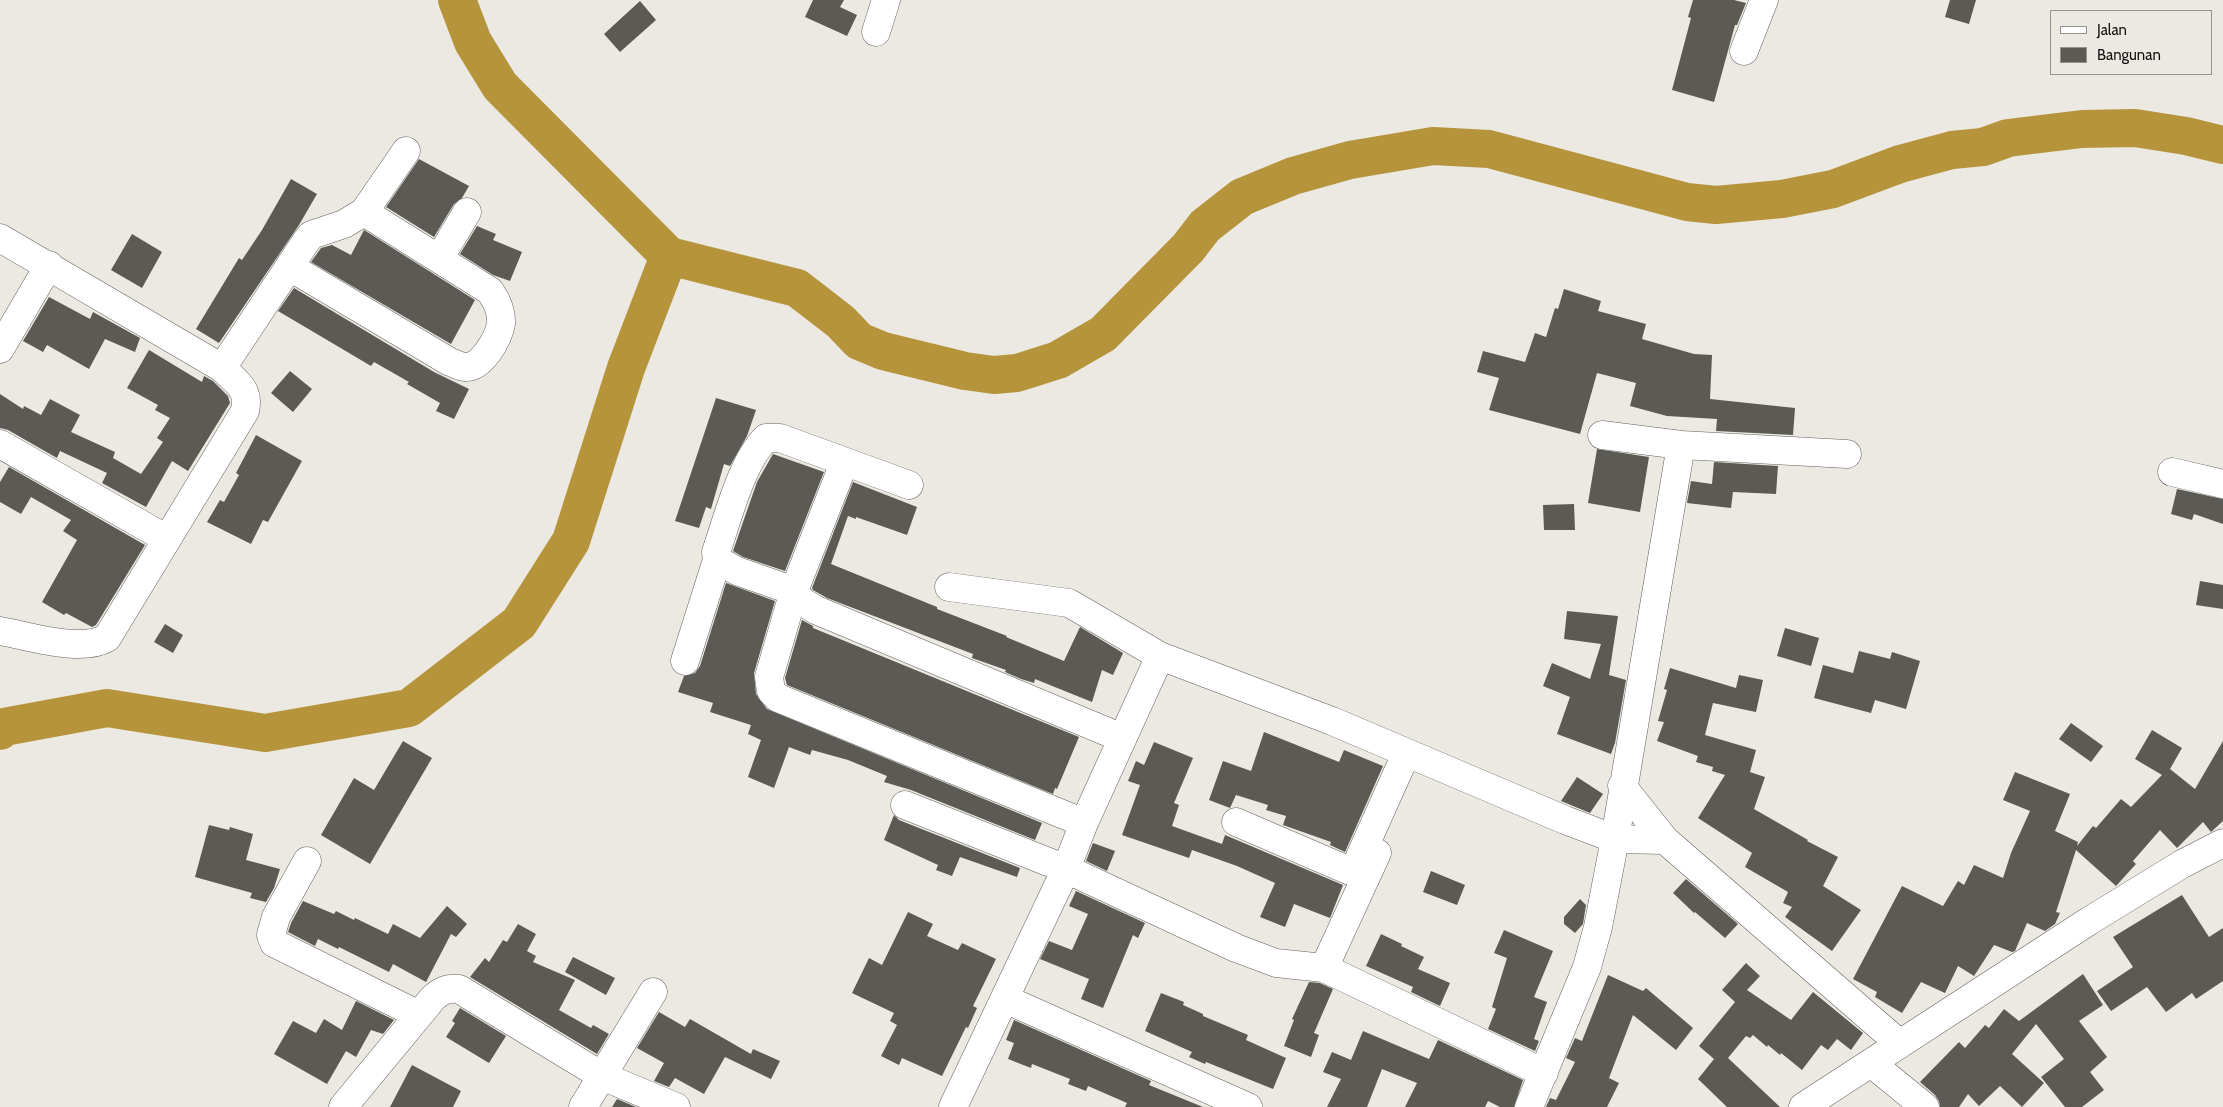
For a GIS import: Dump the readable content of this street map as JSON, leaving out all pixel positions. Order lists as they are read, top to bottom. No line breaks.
{"legend":["Jalan","Bangunan"]}
